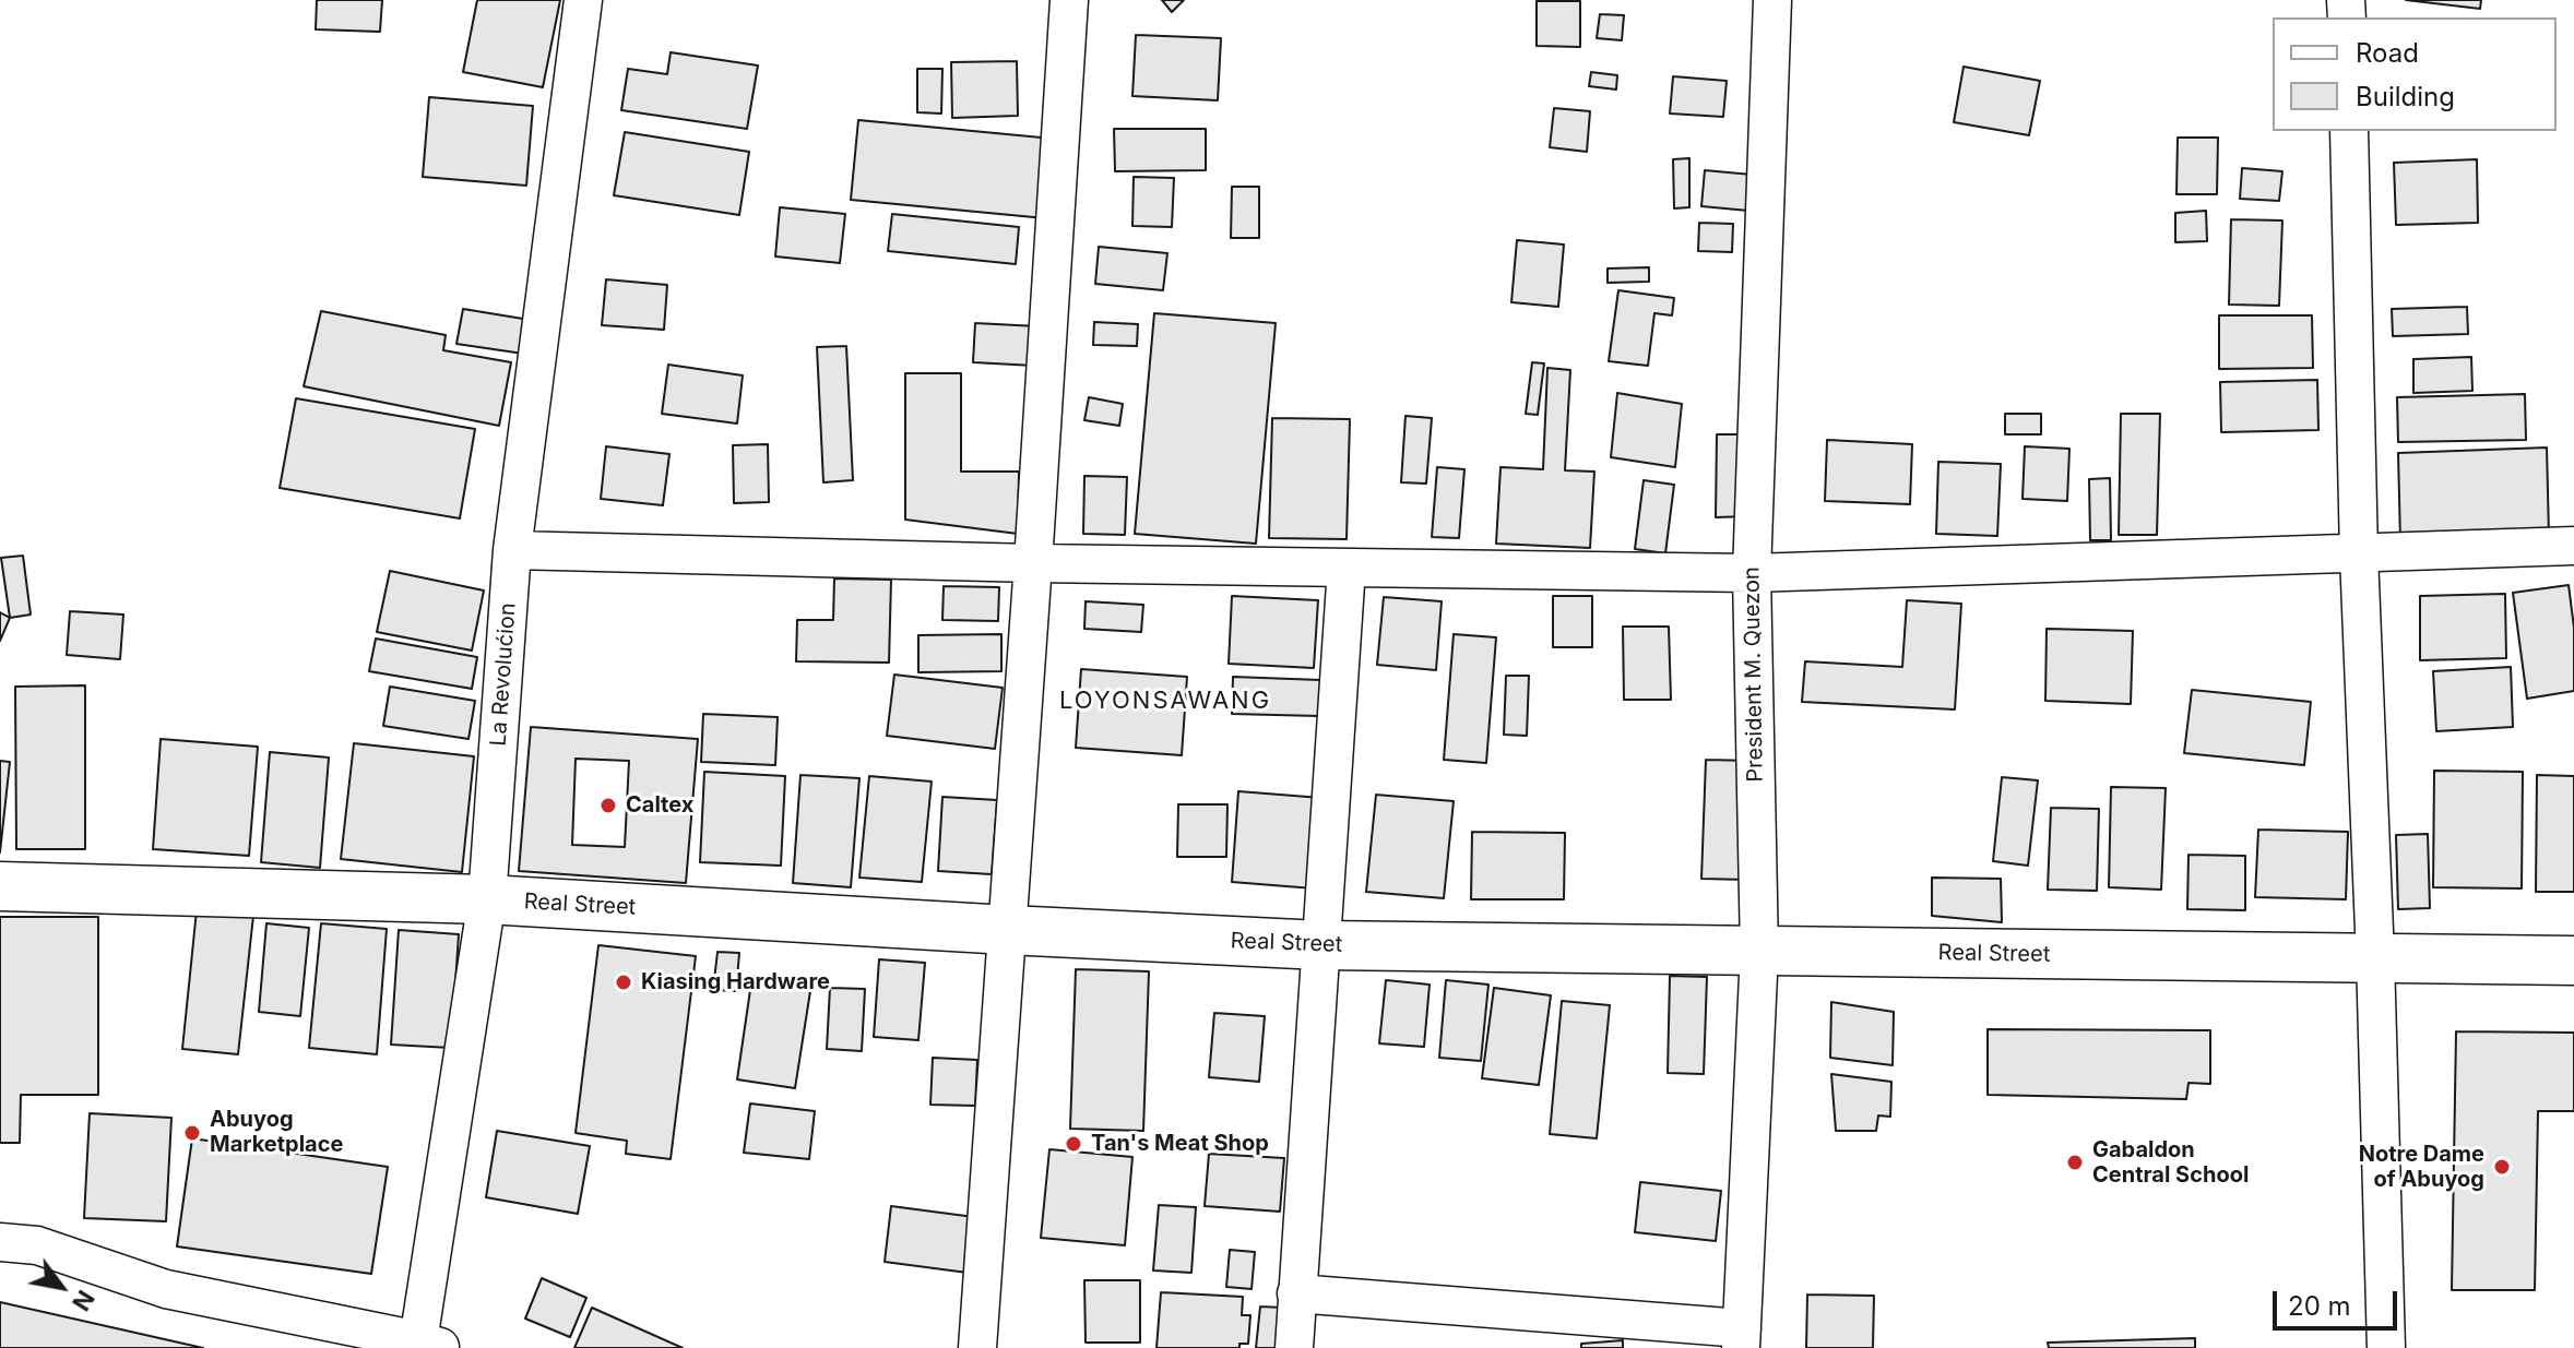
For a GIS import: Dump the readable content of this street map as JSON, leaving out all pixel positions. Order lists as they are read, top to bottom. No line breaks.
{"streets":{"street":["La Revolućion","President M. Quezon","Real Street"]},"crossings":[["La Revolućion","Real Street"],["President M. Quezon","Real Street"]],"districts":["LOYONSAWANG"],"places":["Caltex","Kiasing Hardware","Abuyog Marketplace","Tan's Meat Shop","Gabaldon Central School","Notre Dame of Abuyog"],"legend":["Road","Building"],"scale_bar":"20 m","north":"bottom right"}
